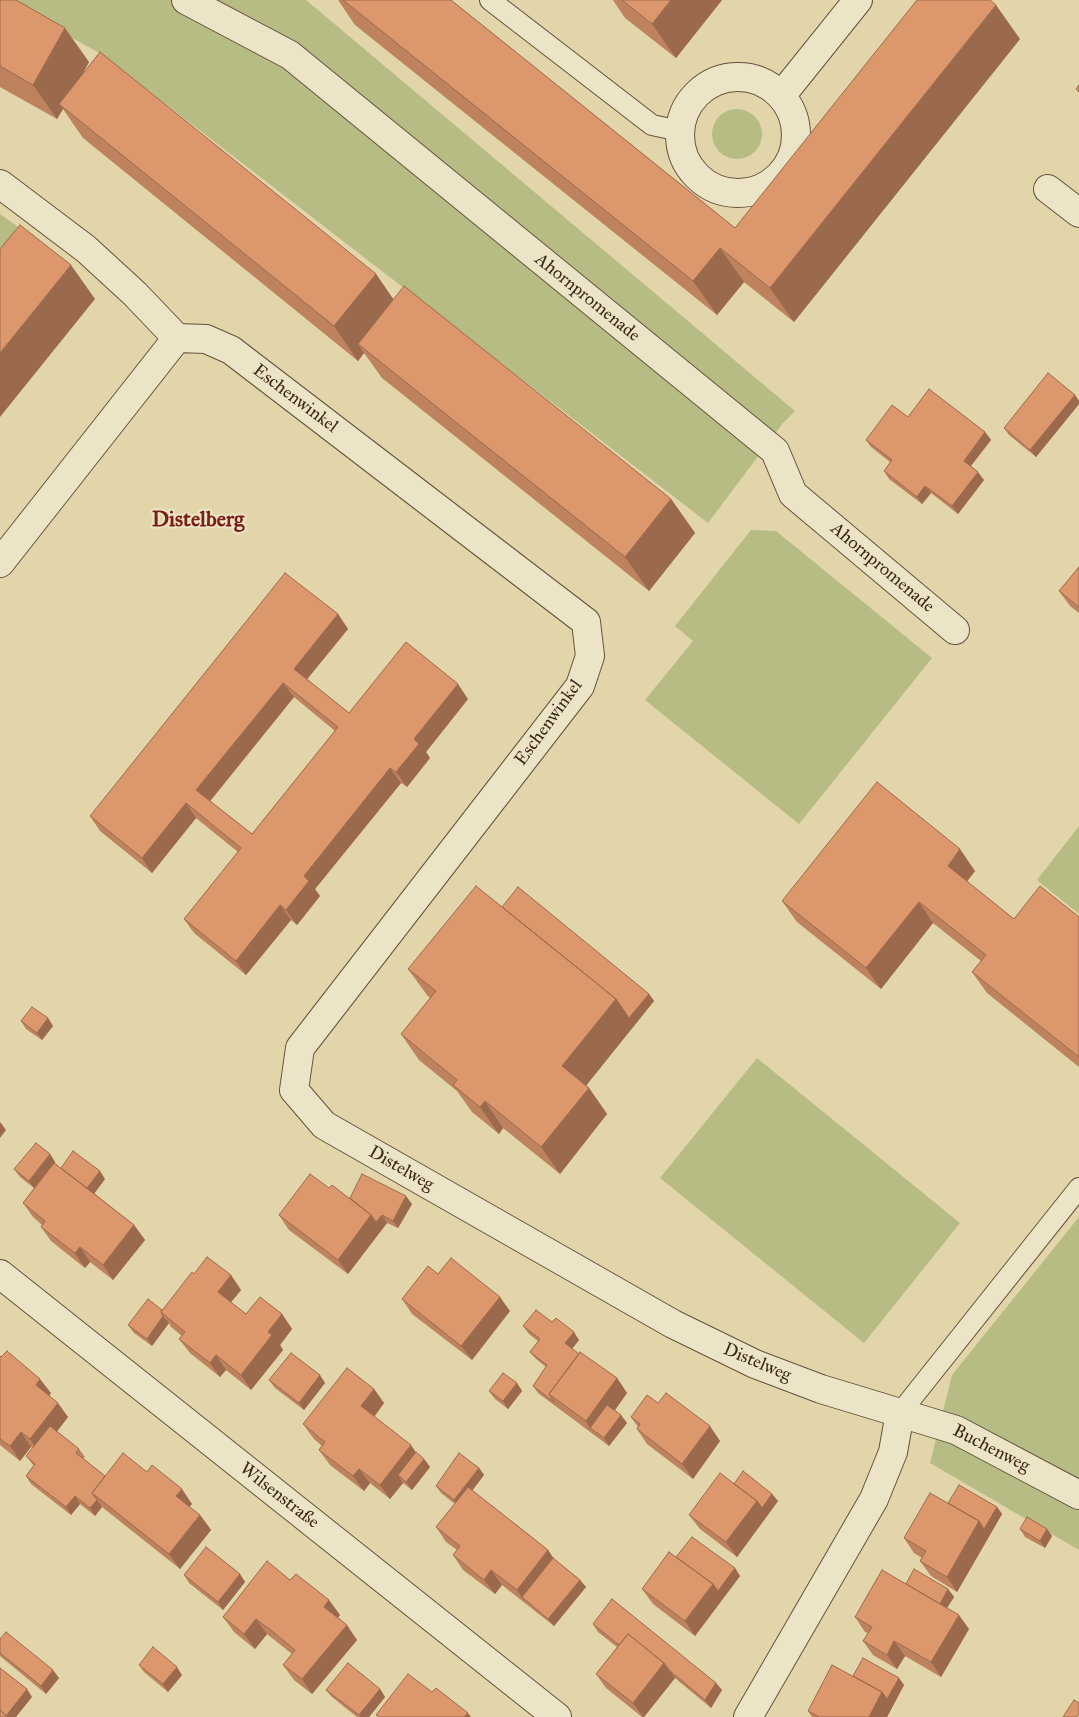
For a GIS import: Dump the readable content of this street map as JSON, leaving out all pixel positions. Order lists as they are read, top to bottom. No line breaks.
{"streets":{"street":["Ahornpromenade","Eschenwinkel","Distelweg","Buchenweg","Wilsenstraße"]},"crossings":[["Eschenwinkel","Distelweg"],["Distelweg","Buchenweg"]],"districts":["Distelberg"]}
